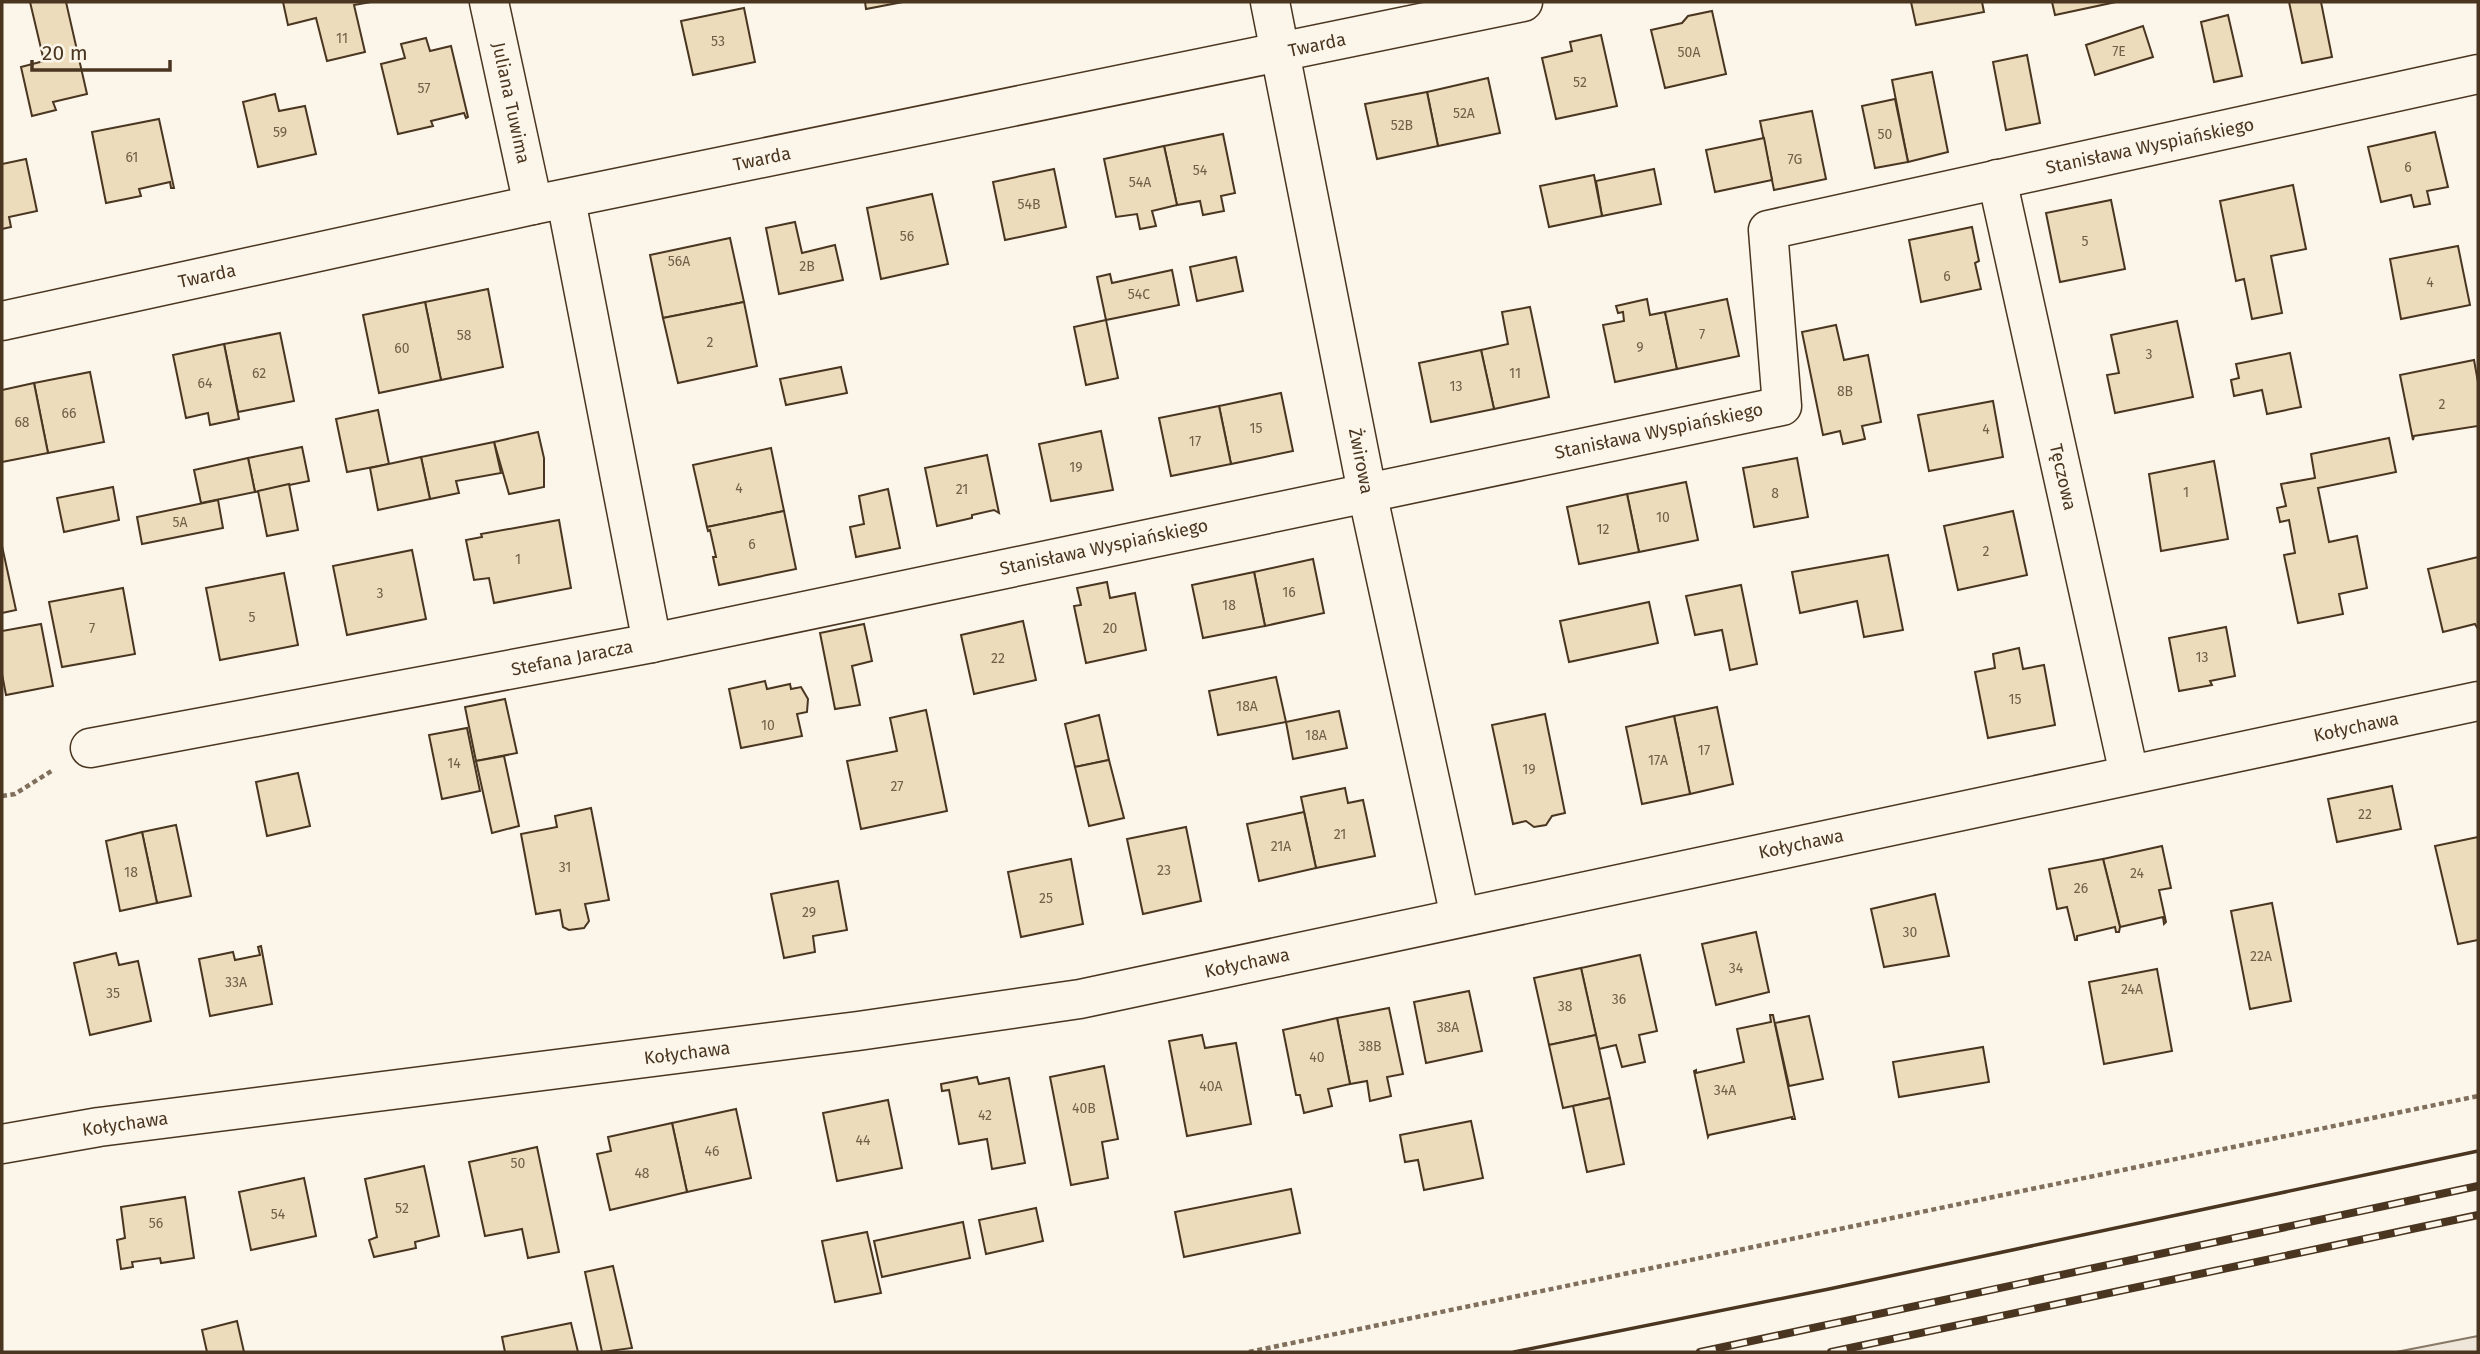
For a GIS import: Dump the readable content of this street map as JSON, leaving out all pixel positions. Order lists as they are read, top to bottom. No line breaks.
{"streets":{"street":["Twarda","Juliana Tuwima","Stanisława Wyspiańskiego","Żwirowa","Tęczowa","Stefana Jaracza","Kołychawa"]},"crossings":[["Twarda","Juliana Tuwima"],["Twarda","Żwirowa"],["Twarda","Stefana Jaracza"],["Juliana Tuwima","Stefana Jaracza"],["Stanisława Wyspiańskiego","Żwirowa"],["Stanisława Wyspiańskiego","Tęczowa"],["Stanisława Wyspiańskiego","Stefana Jaracza"],["Żwirowa","Kołychawa"],["Tęczowa","Kołychawa"]],"house_numbers":["11","53","7E","50A","52","57","52A","52B","59","50","61","7G","6","54","54A","54B","56","5","56A","2B","6","4","54C","7","58","2","9","60","3","62","11","64","13","8B","2","66","68","15","4","17","19","4","21","1","8","10","5A","12","6","2","1","16","3","18","5","7","20","13","22","15","18A","10","18A","17","17A","14","19","27","22","21","21A","31","23","18","24","26","25","29","30","22A","34","33A","24A","35","36","38","38A","38B","40","40A","34A","40B","42","44","46","50","48","52","54","56"],"scale_bar":"20 m"}
